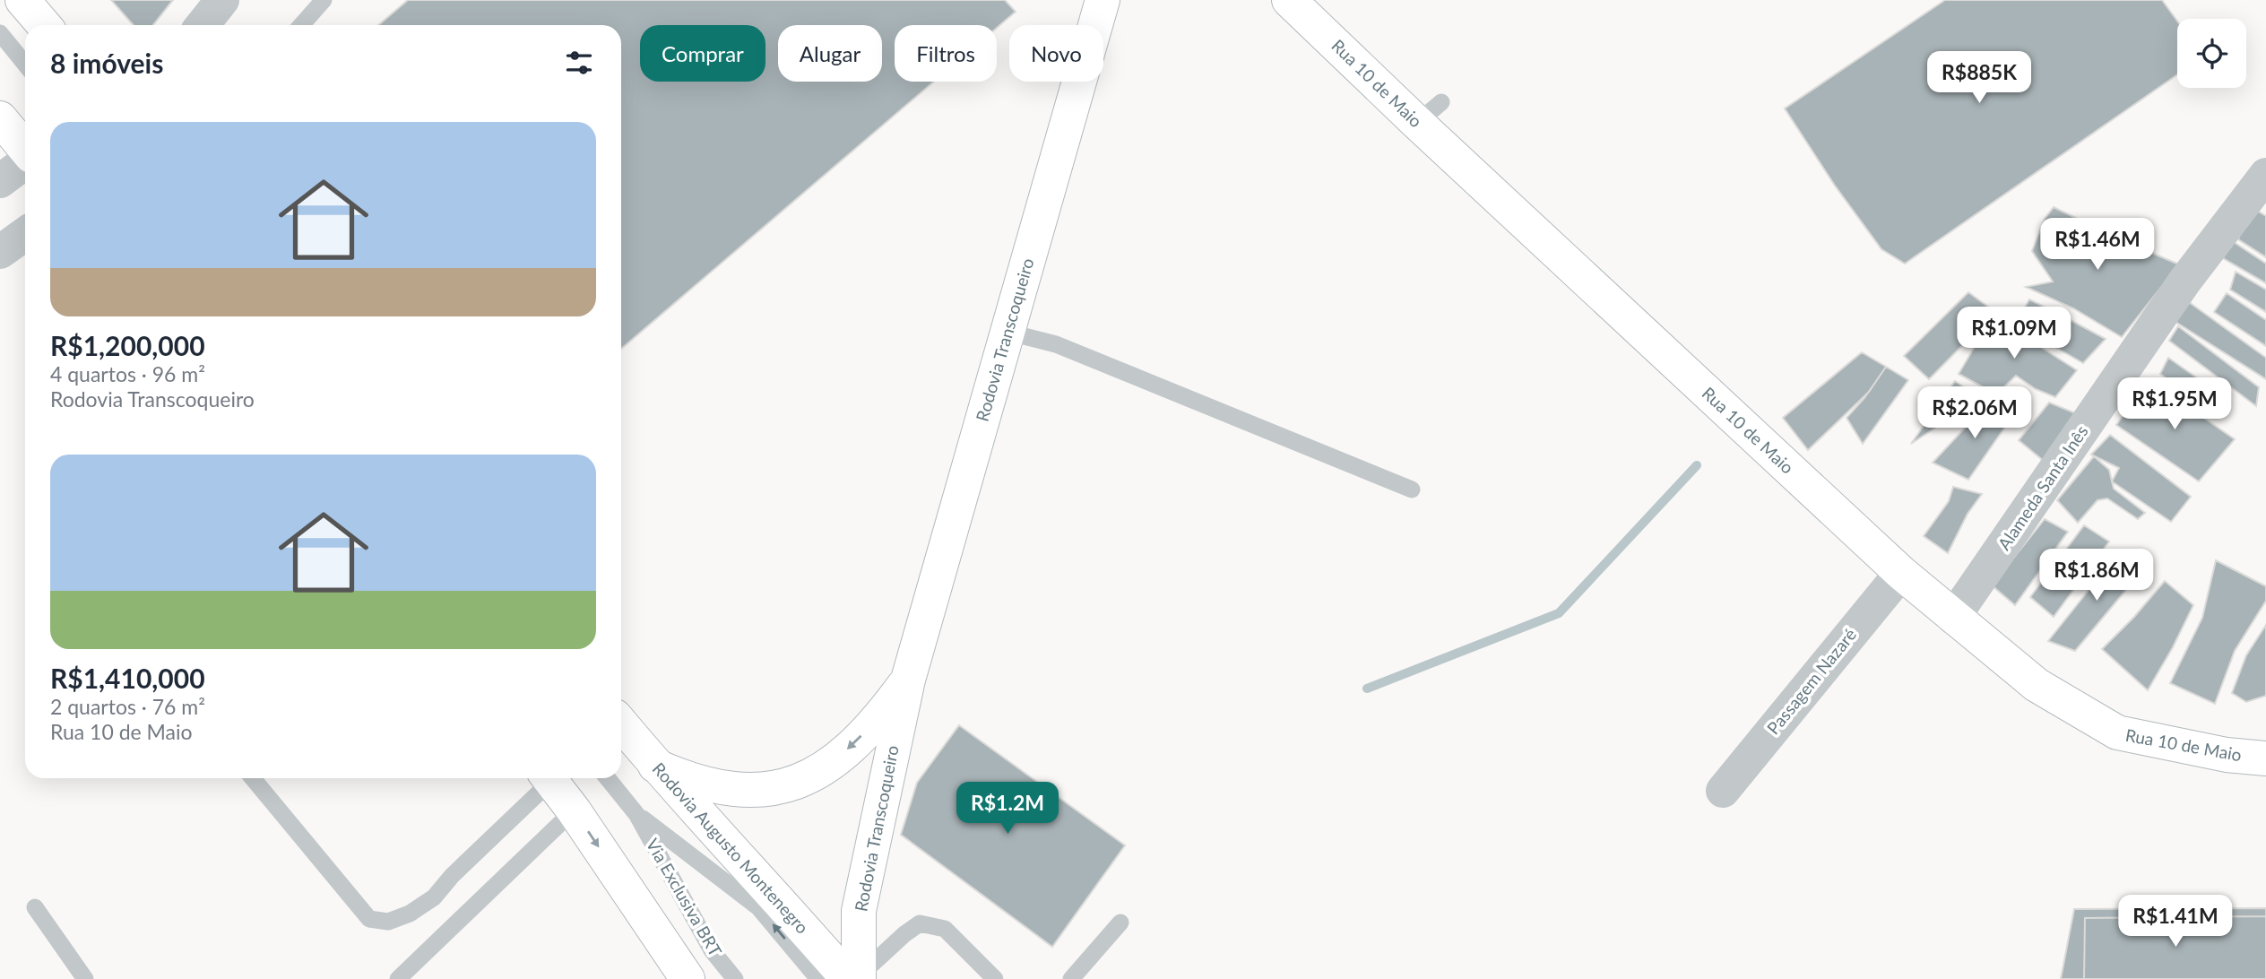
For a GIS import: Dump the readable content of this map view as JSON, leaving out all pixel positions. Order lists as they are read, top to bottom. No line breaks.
{"streets":{"main road":["Rua 10 de Maio","Rodovia Transcoqueiro","Rodovia Augusto Montenegro"],"street":["Alameda Santa Inês","Passagem Nazaré"],"lane":["Via Exclusiva BRT"]},"crossings":[["Rua 10 de Maio","Alameda Santa Inês"],["Rua 10 de Maio","Passagem Nazaré"],["Rodovia Transcoqueiro","Rodovia Augusto Montenegro"]],"page":{"chip":["Comprar","Alugar","Filtros","Novo"],"heading":"8 imóveis","price":["R$885K","R$1.46M","R$1.09M","R$1.95M","R$2.06M","R$1.86M","R$1.2M","R$1.41M"],"list":[{"name":"R$1,200,000","note":"4 quartos · 96 m² · Rodovia Transcoqueiro"},{"name":"R$1,410,000","note":"2 quartos · 76 m² · Rua 10 de Maio"}]}}
